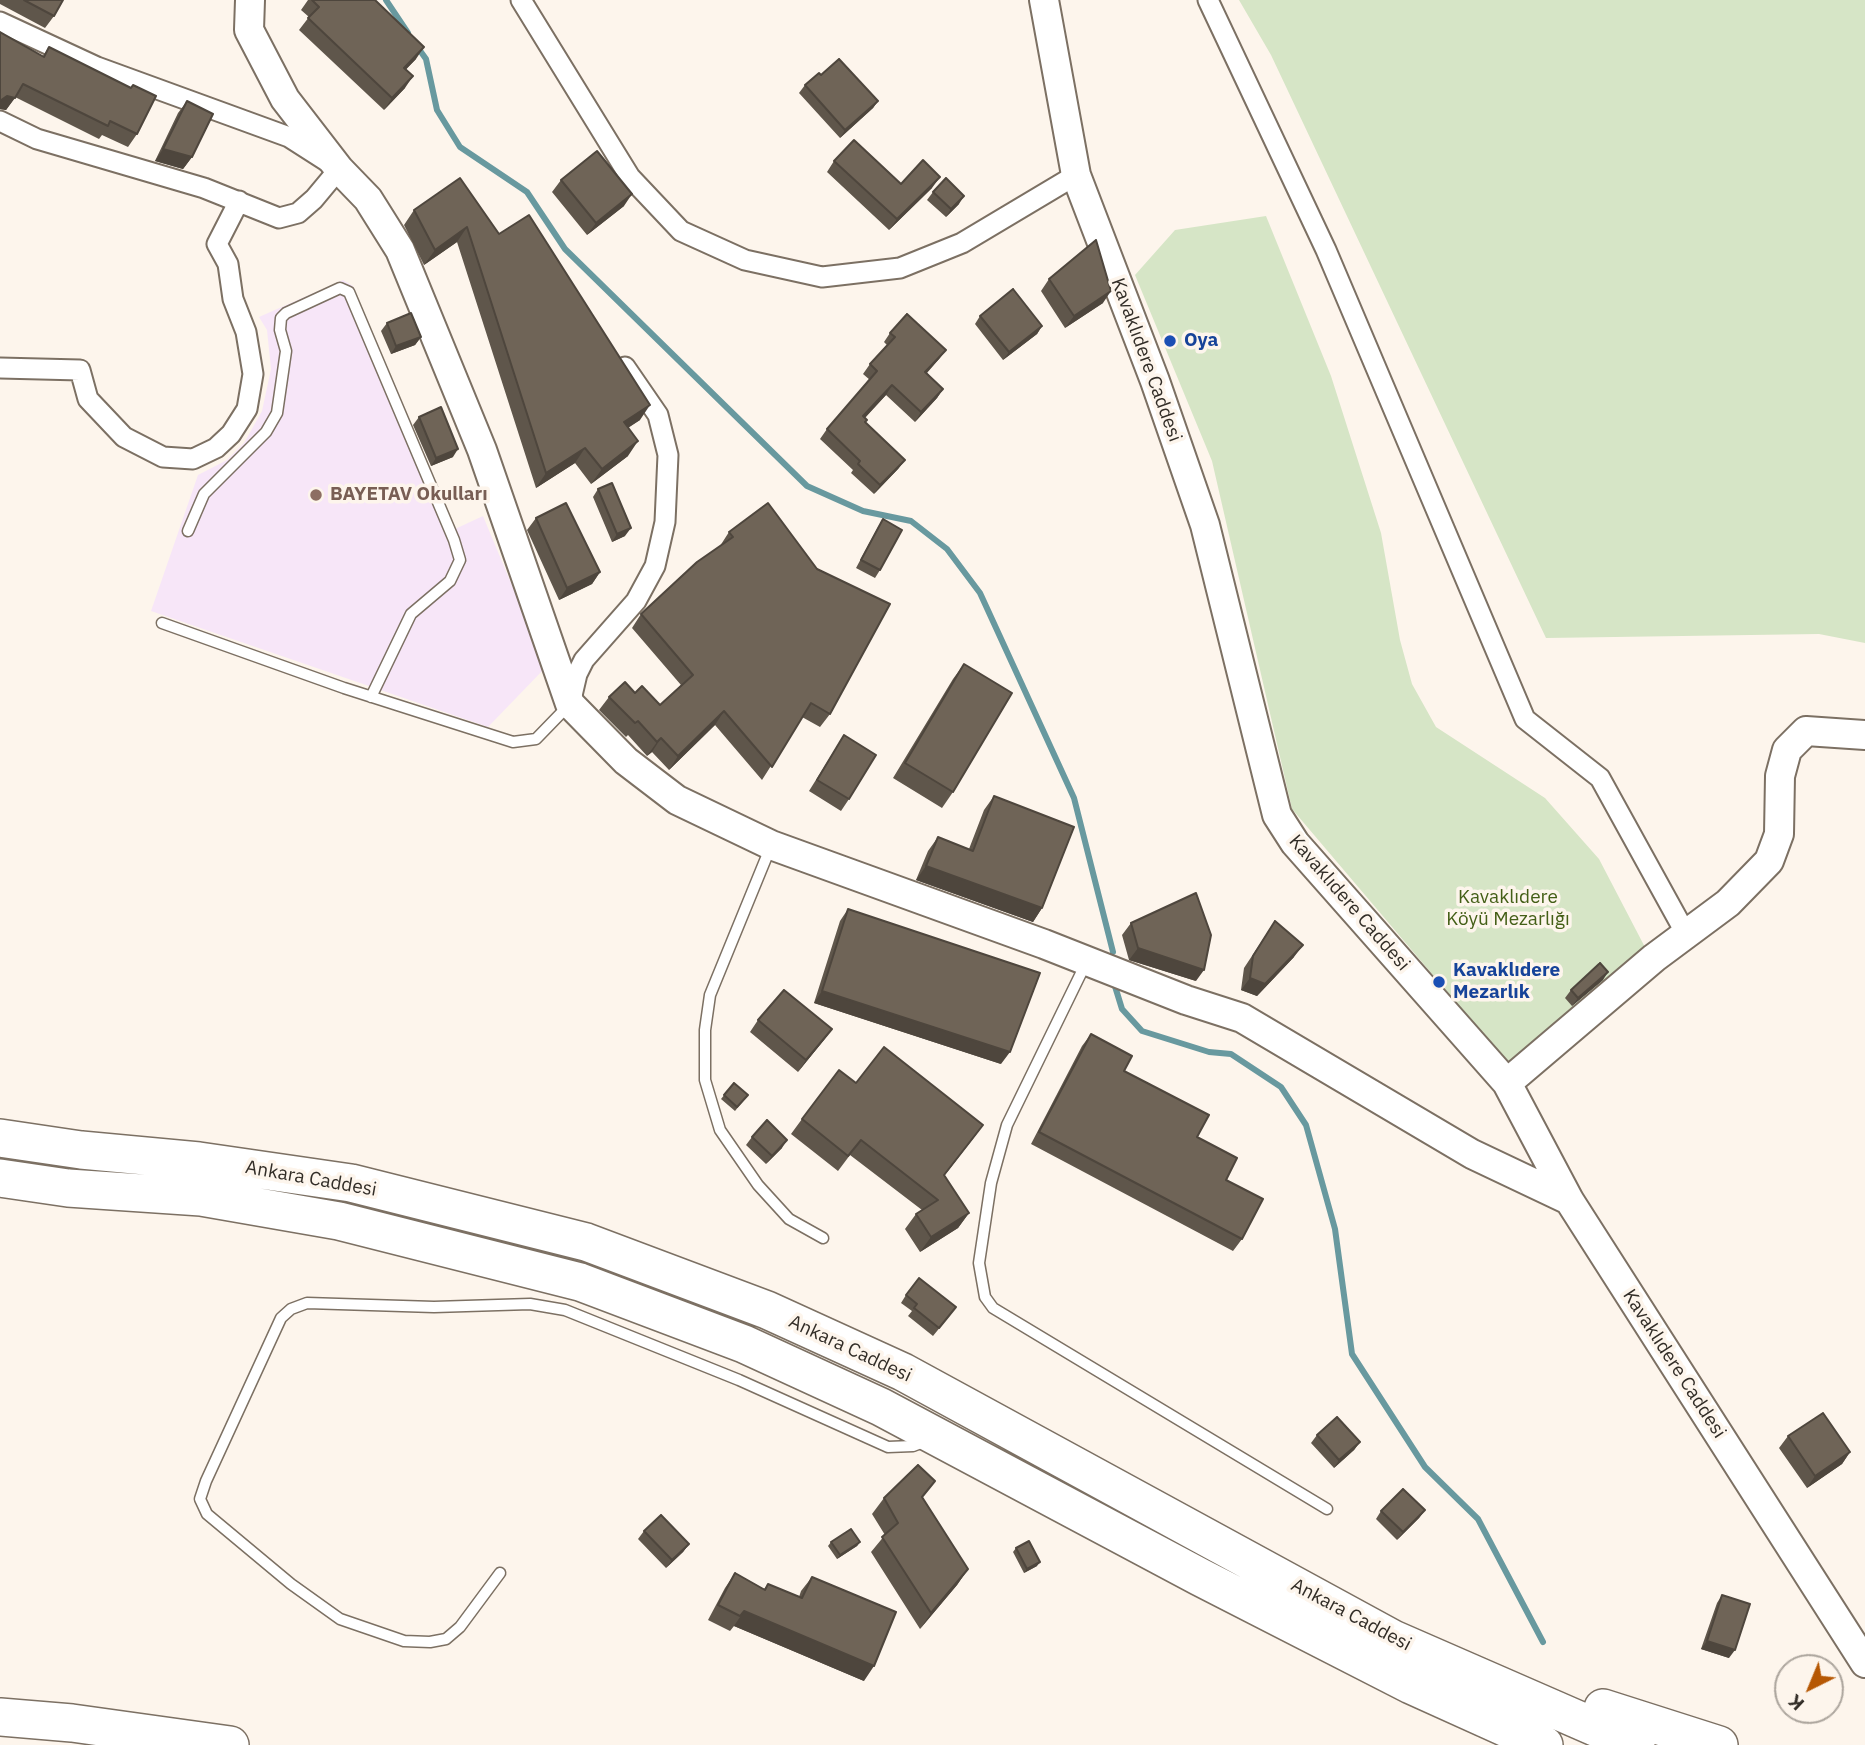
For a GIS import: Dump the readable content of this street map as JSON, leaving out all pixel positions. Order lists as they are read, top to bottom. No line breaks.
{"streets":{"highway":["Ankara Caddesi"],"street":["Kavaklıdere Caddesi"]},"parks":["Kavaklıdere Köyü Mezarlığı"],"places":["Oya","BAYETAV Okulları","Kavaklıdere Mezarlık"],"north":"bottom left"}
